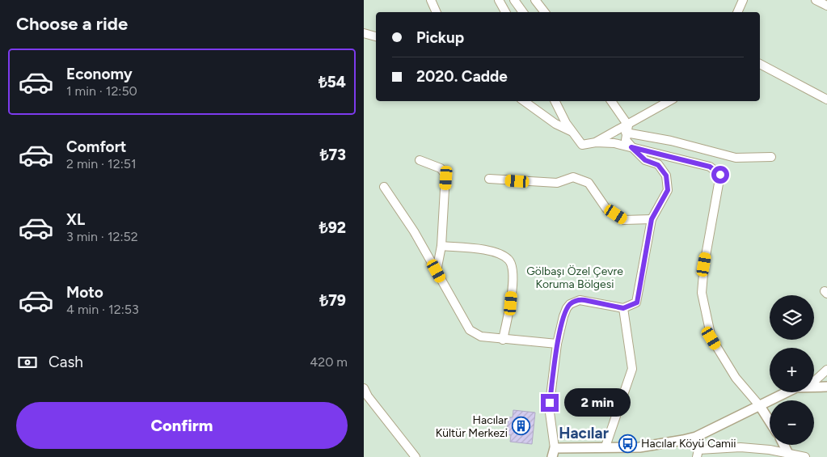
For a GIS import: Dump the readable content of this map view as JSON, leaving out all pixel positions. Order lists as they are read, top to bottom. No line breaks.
{"districts":["Hacılar"],"parks":["Gölbaşı Özel Çevre Koruma Bölgesi"],"places":{"building":["Hacılar Kültür Merkezi"],"bus stop":["Hacılar Köyü Camii"]},"page":{"heading":"Choose a ride","banner":["Pickup","2020. Cadde"],"list":[{"name":"Economy","note":"1 min · 12:50","value":"₺54"},{"name":"Comfort","note":"2 min · 12:51","value":"₺73"},{"name":"XL","note":"3 min · 12:52","value":"₺92"},{"name":"Moto","note":"4 min · 12:53","value":"₺79"}],"map_buttons":["+","−"],"pay":["Cash","420 m"],"bubble":"2 min","buttons":"Confirm"}}
